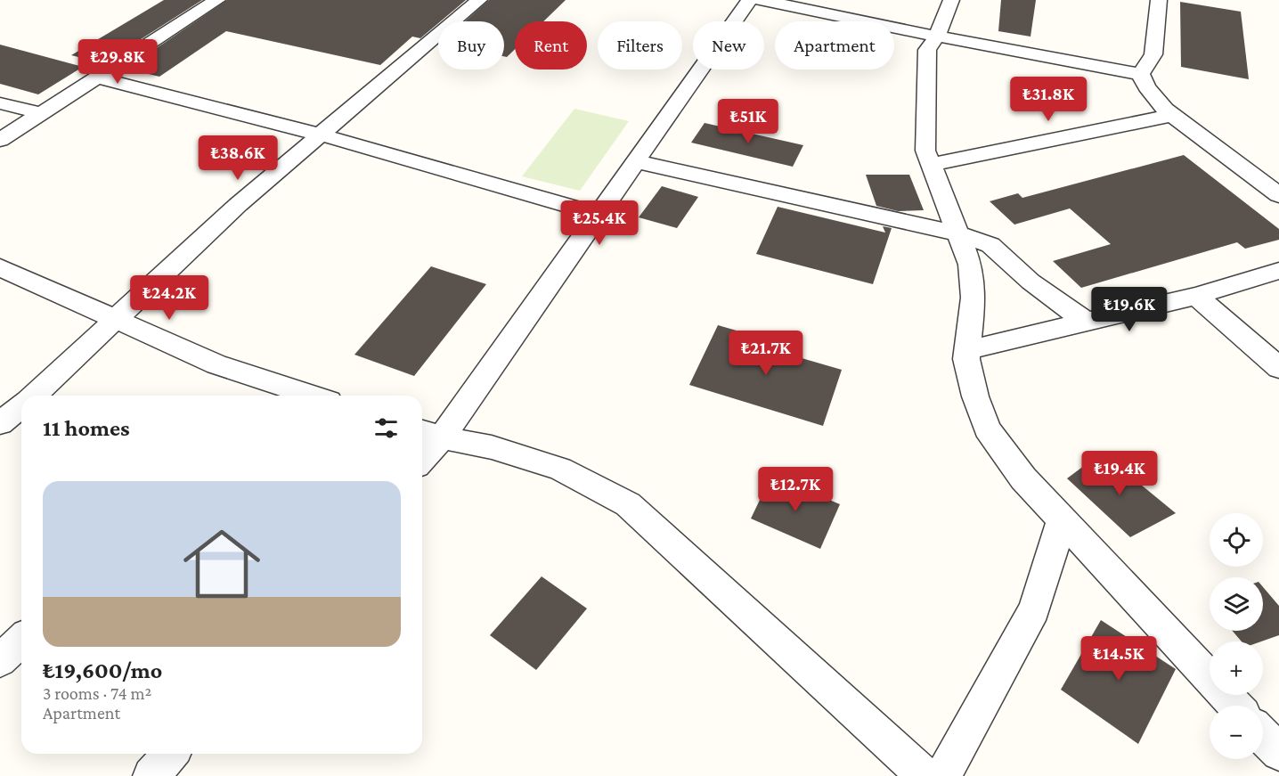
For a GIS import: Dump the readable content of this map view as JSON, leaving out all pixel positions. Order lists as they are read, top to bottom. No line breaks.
{"page":{"chip":["Buy","Rent","Filters","New","Apartment"],"price":["₺29.8K","₺31.8K","₺51K","₺38.6K","₺25.4K","₺24.2K","₺19.6K","₺21.7K","₺19.4K","₺12.7K","₺14.5K"],"heading":"11 homes","list":[{"name":"₺19,600/mo","note":"3 rooms · 74 m² · Apartment"}],"map_buttons":["+","−"]}}
